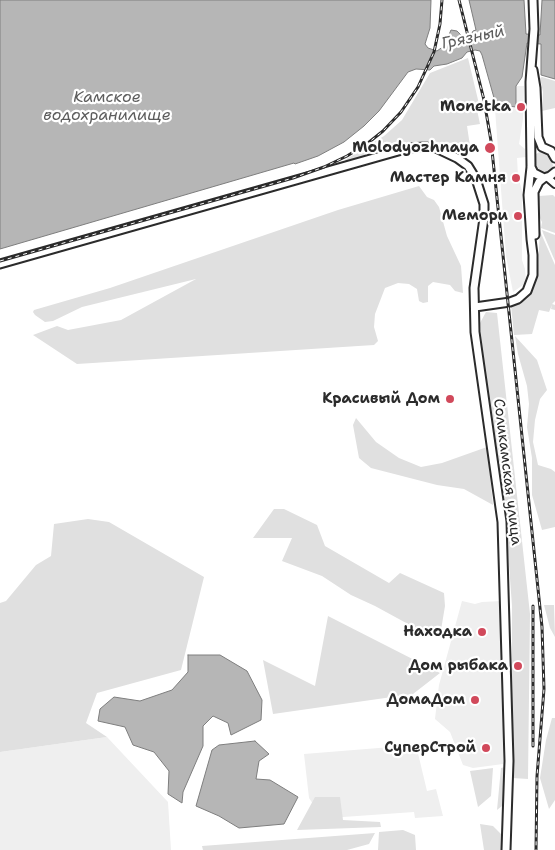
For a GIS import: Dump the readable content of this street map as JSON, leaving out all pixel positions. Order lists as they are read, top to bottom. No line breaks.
{"streets":{"main road":["Соликамская улица"]},"water":["Грязный","Камское водохранилище"],"places":["Monetka","Molodyozhnaya","Мастер Камня","Мемори","Красивый Дом","Находка","Дом рыбака","ДомаДом","СуперСтрой"]}
